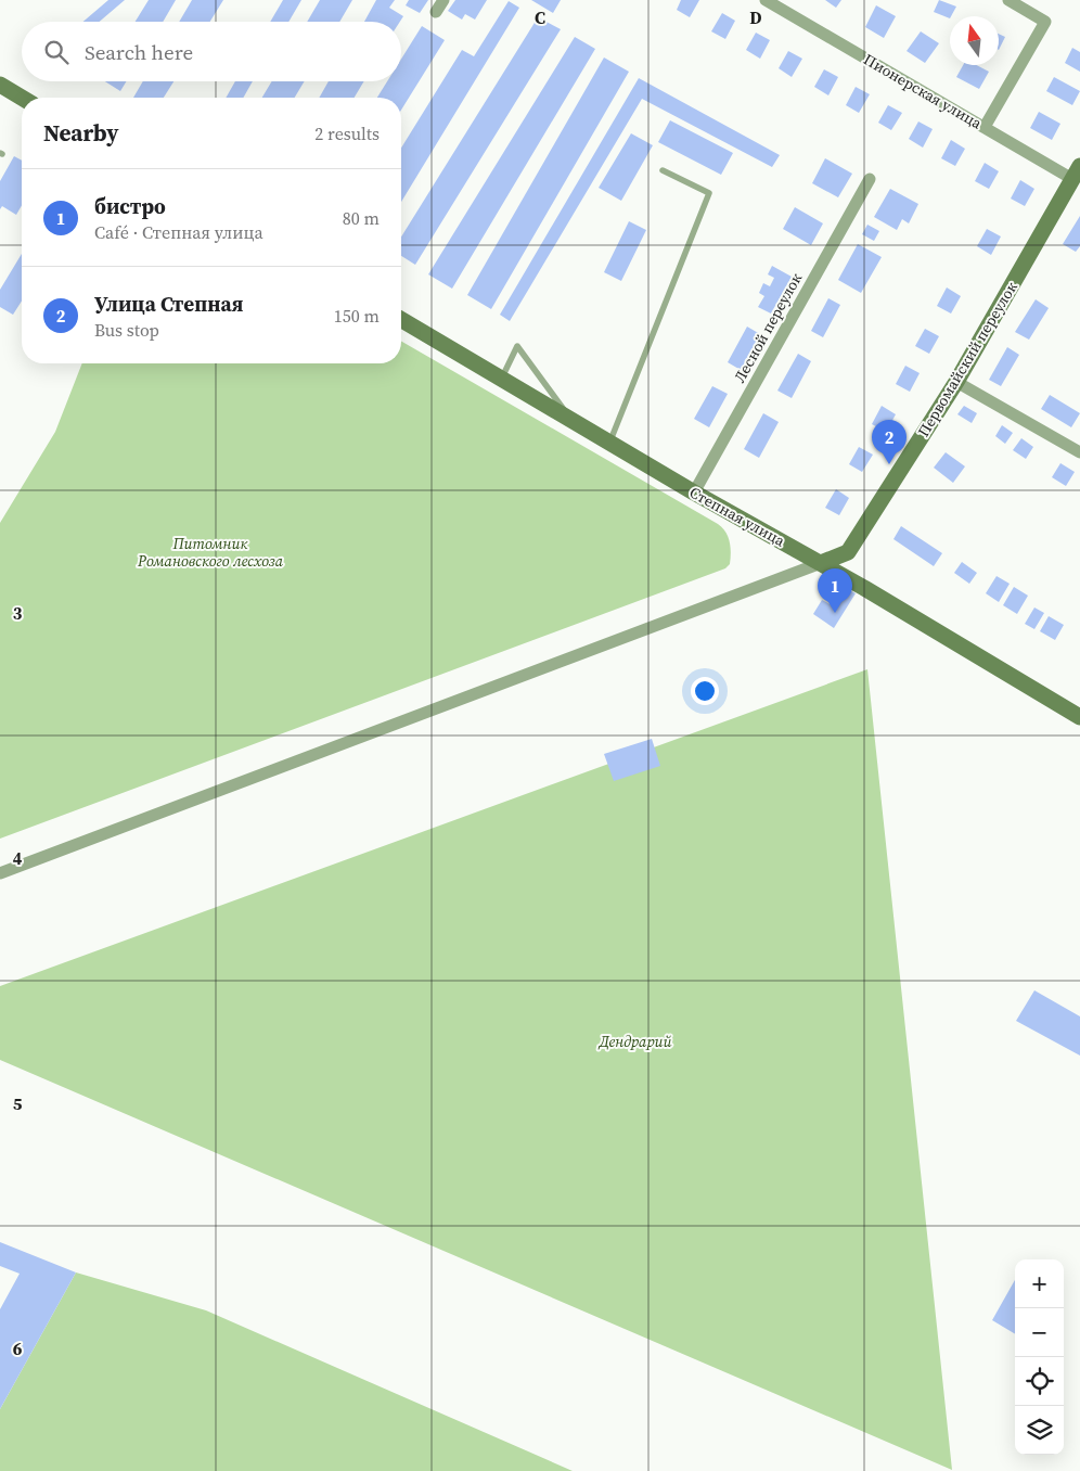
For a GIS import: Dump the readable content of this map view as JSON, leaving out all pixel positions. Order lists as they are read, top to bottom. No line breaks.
{"streets":{"main road":["Первомайский переулок","Степная улица"],"street":["Пионерская улица","Лесной переулок"]},"crossings":[["Пионерская улица","Первомайский переулок"],["Лесной переулок","Степная улица"],["Первомайский переулок","Степная улица"]],"parks":["Питомник Романовского лесхоза","Дендрарий"],"north":"top","page":{"search":"Search here","heading":["Nearby","2 results"],"list":[{"mark":"1","name":"бистро","note":"Café · Степная улица","value":"80 m"},{"mark":"2","name":"Улица Степная","note":"Bus stop","value":"150 m"}],"pins":["2","1"],"map_buttons":["+","−"]},"grid":{"columns":["C","D"],"rows":["3","4","5","6"]}}
